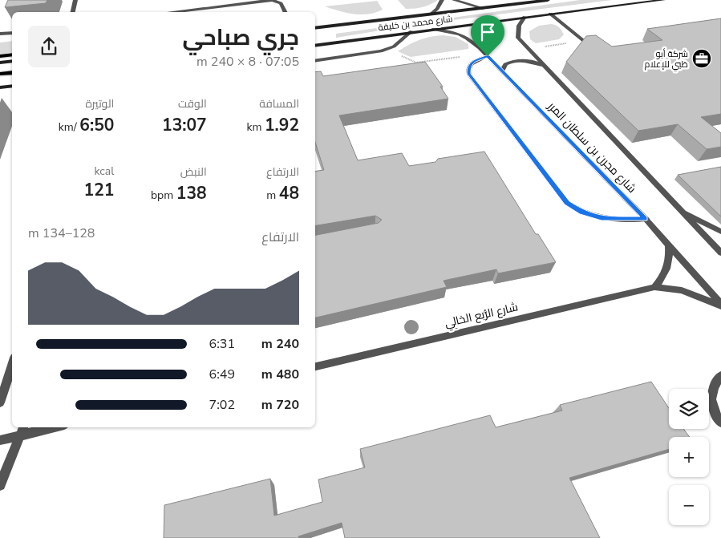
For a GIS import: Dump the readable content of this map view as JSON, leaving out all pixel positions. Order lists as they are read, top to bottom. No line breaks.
{"streets":{"main road":["شارع محمد بن خليفة"],"street":["شارع مجرن بن سلطان المرر","شارع الرُّبع الخالِي"]},"crossings":[["شارع محمد بن خليفة","شارع مجرن بن سلطان المرر"],["شارع مجرن بن سلطان المرر","شارع الرُّبع الخالِي"]],"places":{"office":["شركة أبو ظبي للإعلام"]},"page":{"heading":["جري صباحي","07:05 · 8 × 240 m"],"stats":[["المسافة","1.92 km"],["الوقت","13:07"],["الوتيرة","6:50 /km"],["الارتفاع","48 m"],["النبض","138 bpm"],["kcal","121"]],"chart":["الارتفاع","128–134 m"],"list":[{"name":"240 m","note":"6:31"},{"name":"480 m","note":"6:49"},{"name":"720 m","note":"7:02"}],"map_buttons":["+","−"]}}
